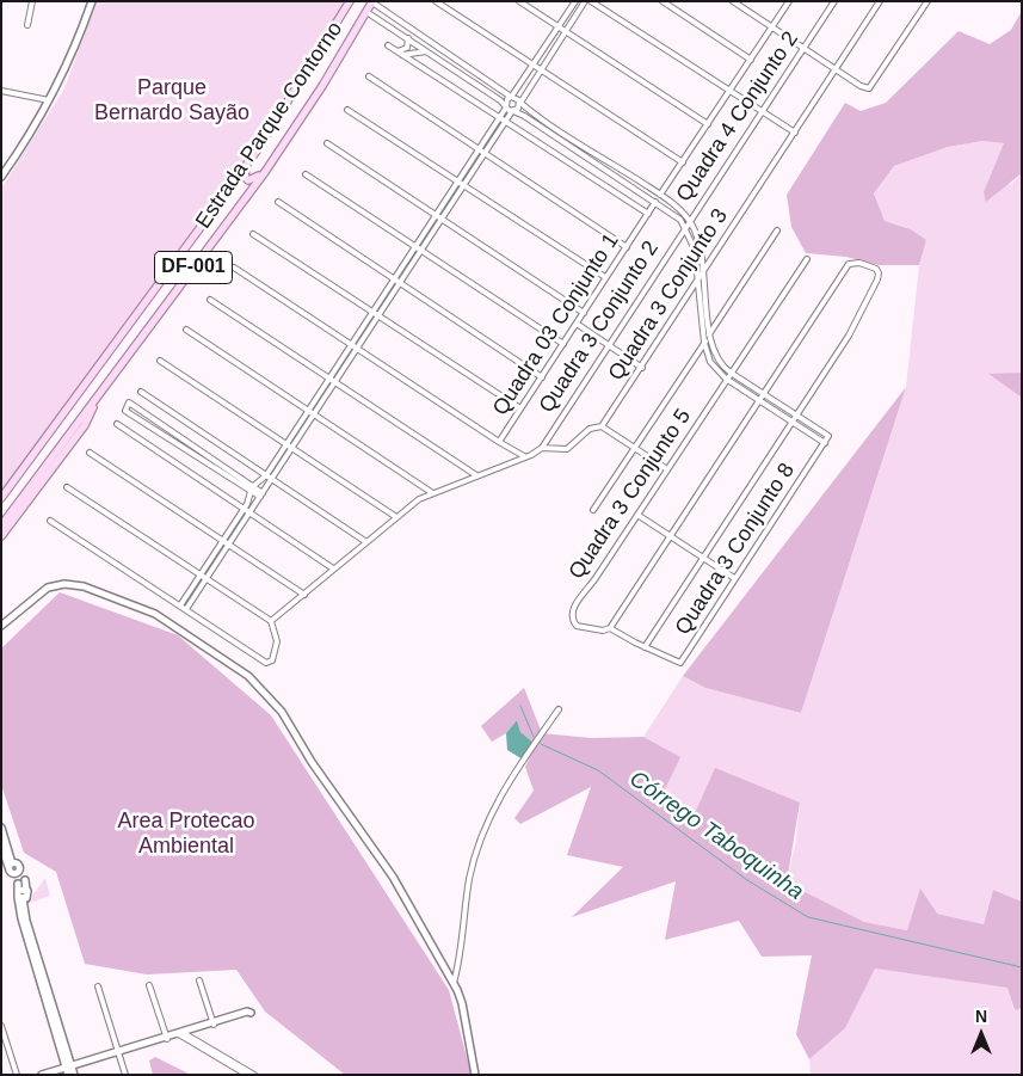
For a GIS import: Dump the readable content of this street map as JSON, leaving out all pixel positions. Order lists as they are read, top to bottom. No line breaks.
{"streets":{"main road":["Estrada Parque Contorno","DF-001"],"street":["Quadra 4 Conjunto 2","Quadra 3 Conjunto 3","Quadra 03 Conjunto 1","Quadra 3 Conjunto 2","Quadra 3 Conjunto 5","Quadra 3 Conjunto 8"]},"crossings":[["Quadra 4 Conjunto 2","Quadra 3 Conjunto 2"]],"water":["Córrego Taboquinha"],"parks":["Parque Bernardo Sayão","Area Protecao Ambiental"],"north":"top"}
